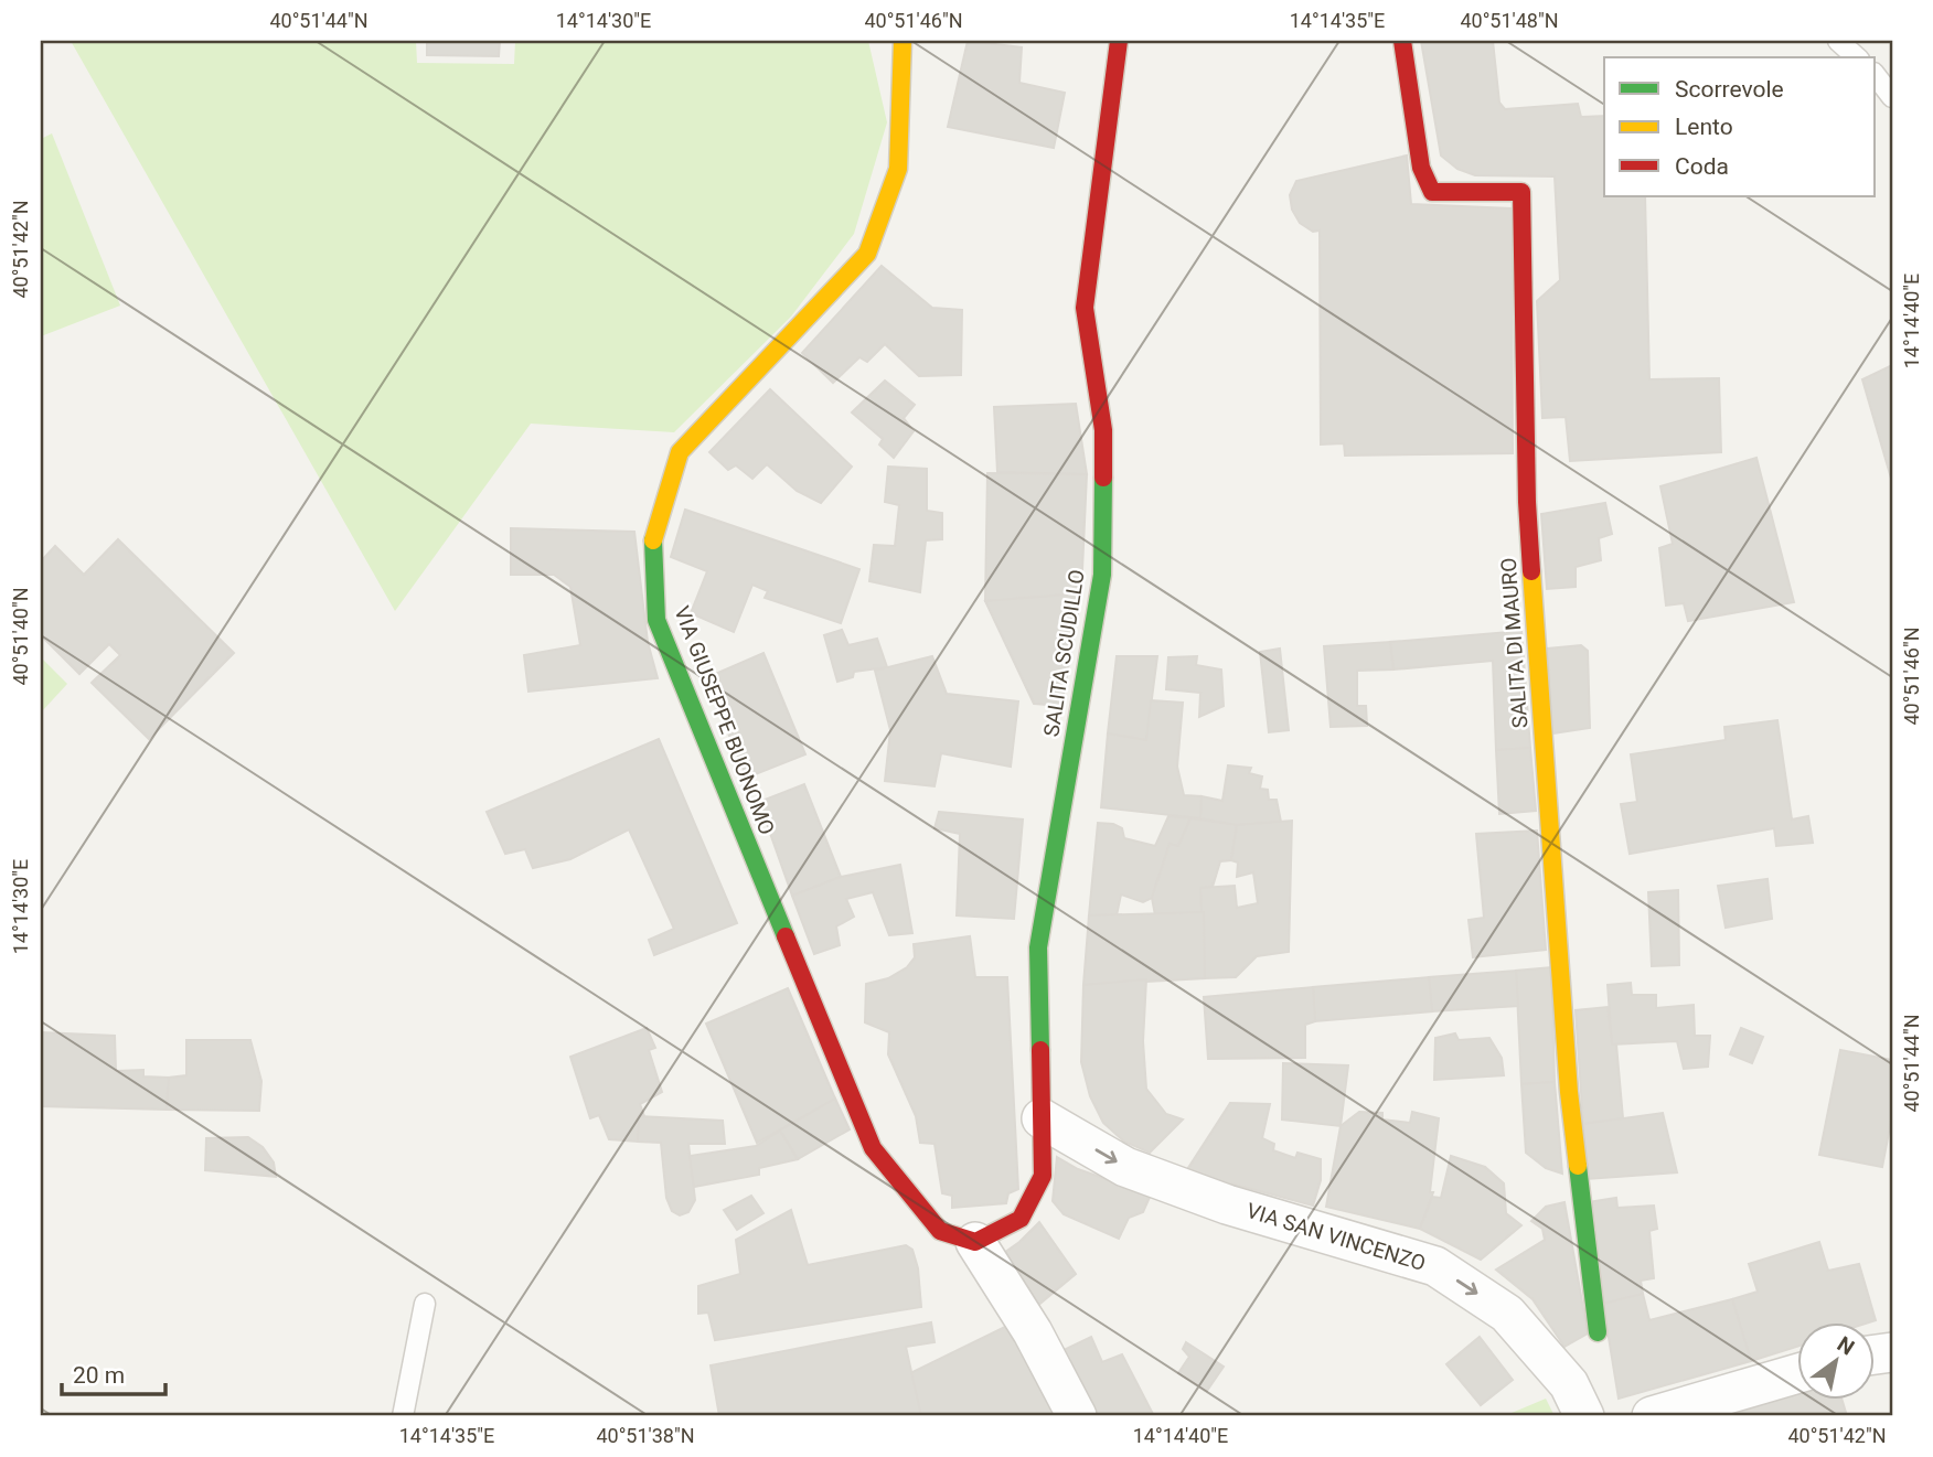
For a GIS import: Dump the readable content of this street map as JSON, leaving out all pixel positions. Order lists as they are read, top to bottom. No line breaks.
{"streets":{"street":["SALITA DI MAURO","SALITA SCUDILLO","VIA GIUSEPPE BUONOMO","VIA SAN VINCENZO"]},"crossings":[["SALITA SCUDILLO","VIA GIUSEPPE BUONOMO"],["SALITA SCUDILLO","VIA SAN VINCENZO"]],"one_way":["VIA SAN VINCENZO"],"legend":["Scorrevole","Lento","Coda"],"scale_bar":"20 m","north":"top right","coordinates":["40°51'44\"N","14°14'30\"E","40°51'46\"N","14°14'35\"E","40°51'48\"N","40°51'42\"N","14°14'40\"E","40°51'40\"N","40°51'38\"N"]}
